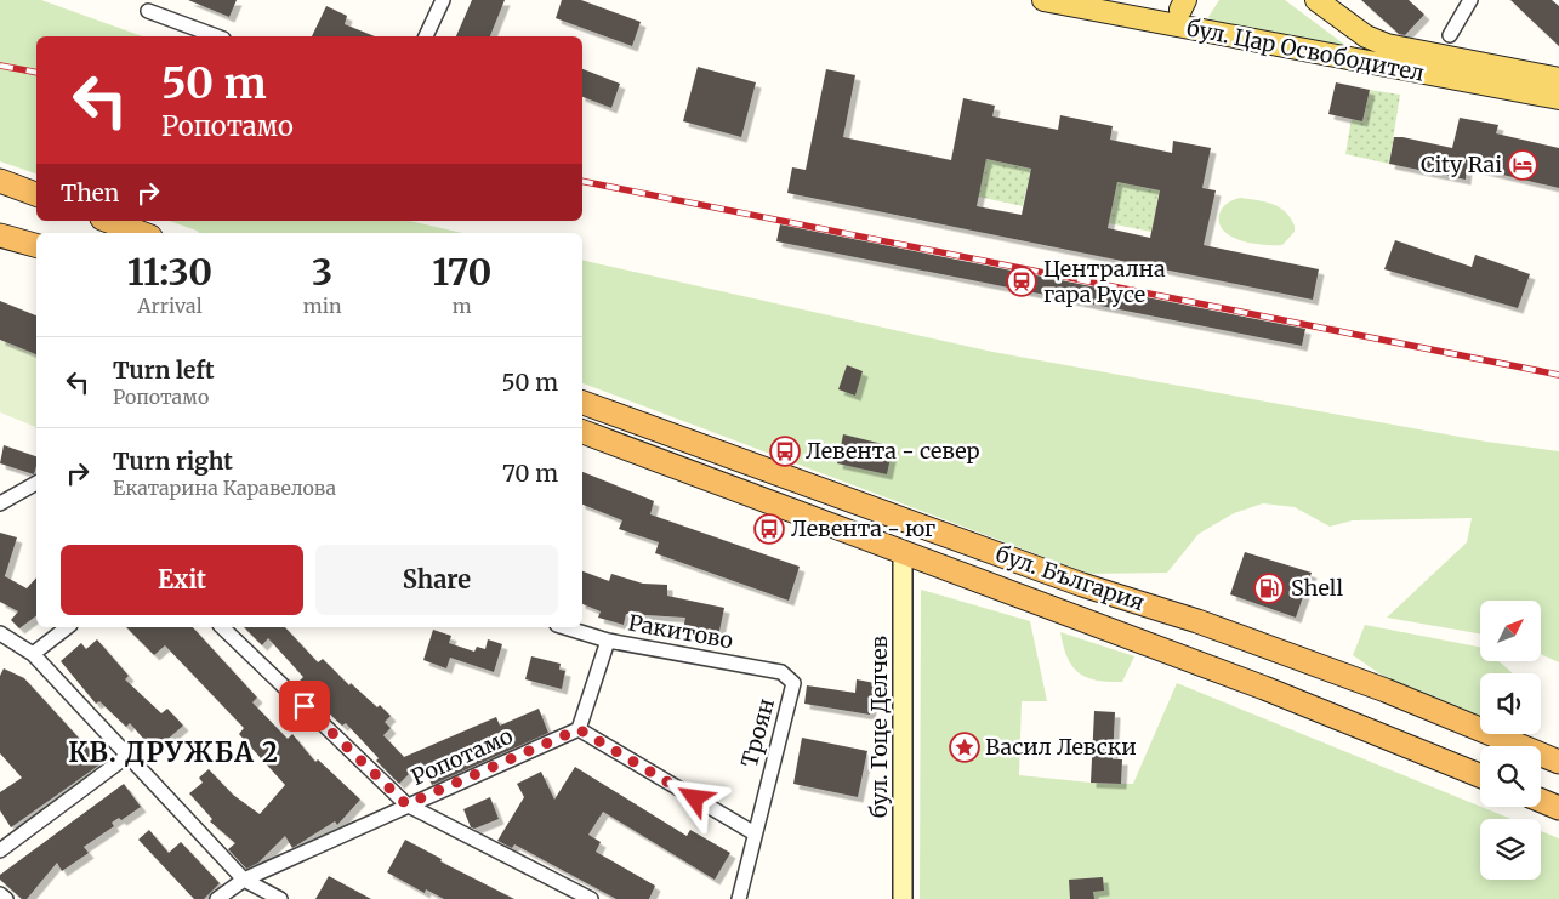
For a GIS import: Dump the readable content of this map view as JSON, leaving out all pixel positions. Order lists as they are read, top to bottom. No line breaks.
{"streets":{"highway":["бул. България"],"main road":["бул. Цар Освободител","бул. Гоце Делчев"],"street":["Ракитово","Троян","Ропотамо"]},"crossings":[["бул. България","бул. Гоце Делчев"],["Ракитово","Троян"]],"districts":["КВ. ДРУЖБА 2"],"places":{"hotel":["City Rai"],"station":["Централна гара Русе"],"bus stop":["Левента - север","Левента - юг"],"fuel station":["Shell"],"place":["Васил Левски"]},"north":"top right","page":{"turn":["50 m","Ропотамо"],"then":"Then","eta":["11:30","Arrival","3","min","170","m"],"list":[{"name":"Turn left","note":"Ропотамо","value":"50 m"},{"name":"Turn right","note":"Екатарина Каравелова","value":"70 m"}],"buttons":["Exit","Share"]}}
